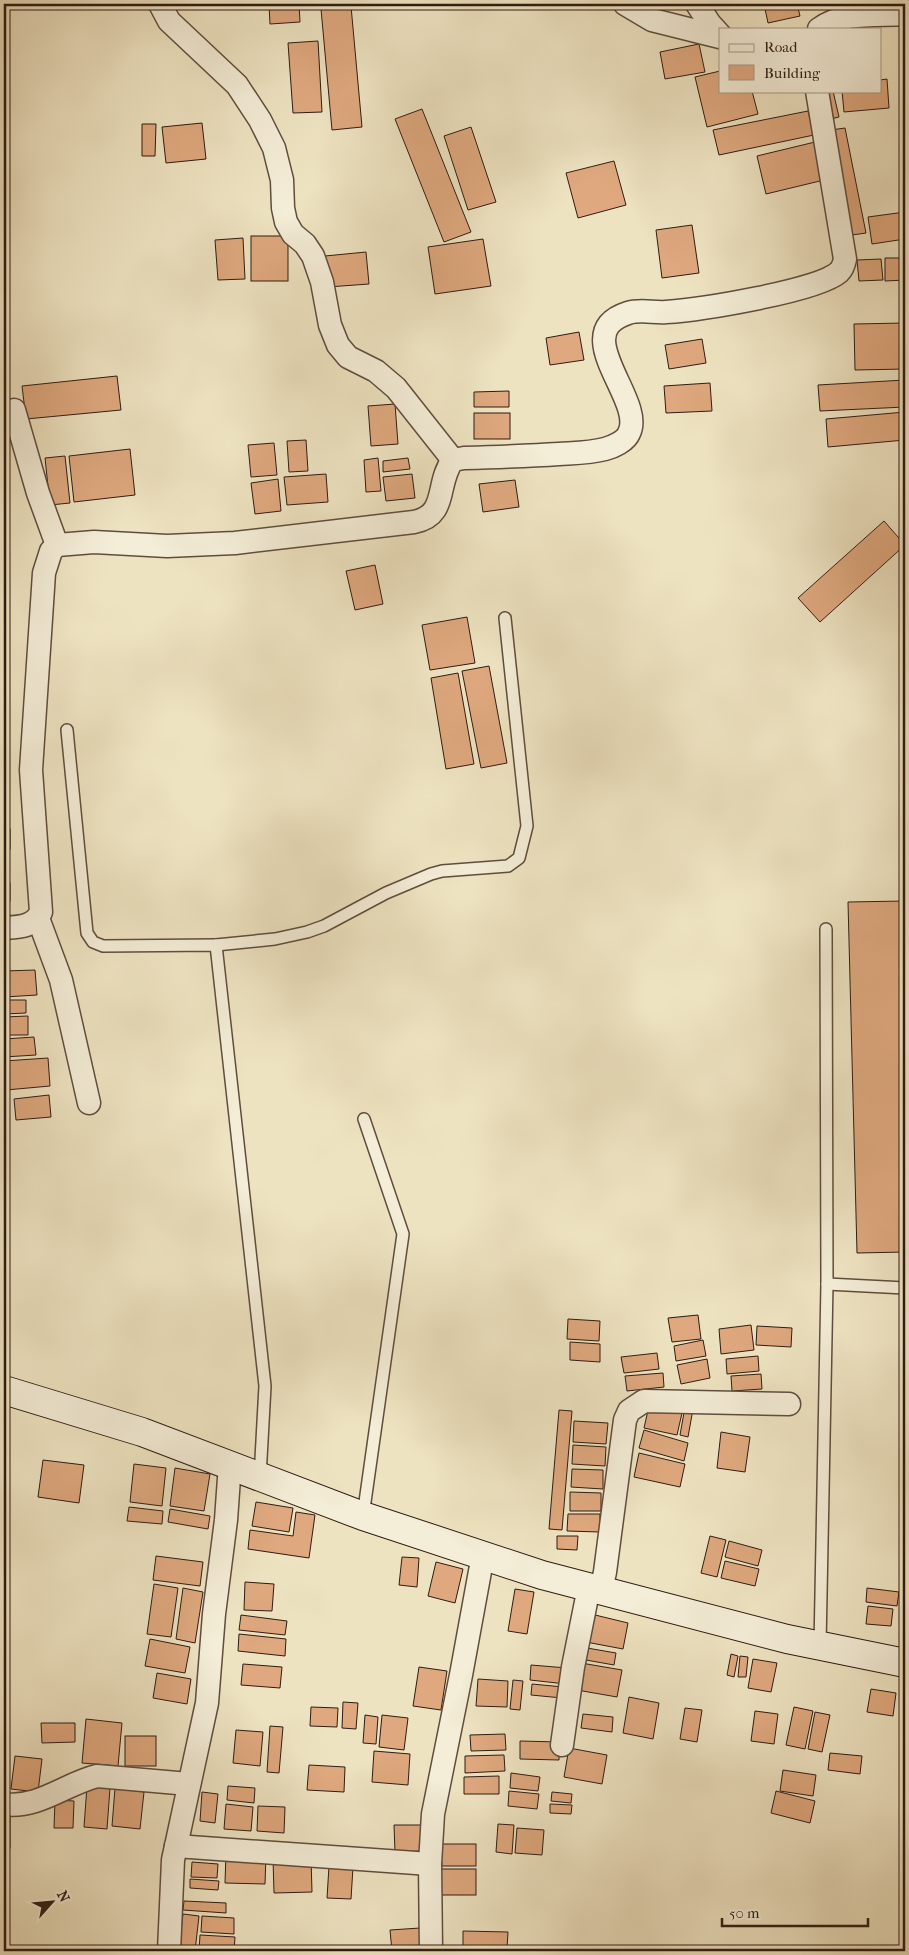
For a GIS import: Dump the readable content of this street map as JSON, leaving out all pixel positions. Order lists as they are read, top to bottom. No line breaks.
{"legend":["Road","Building"],"scale_bar":"50 m","north":"top right"}
